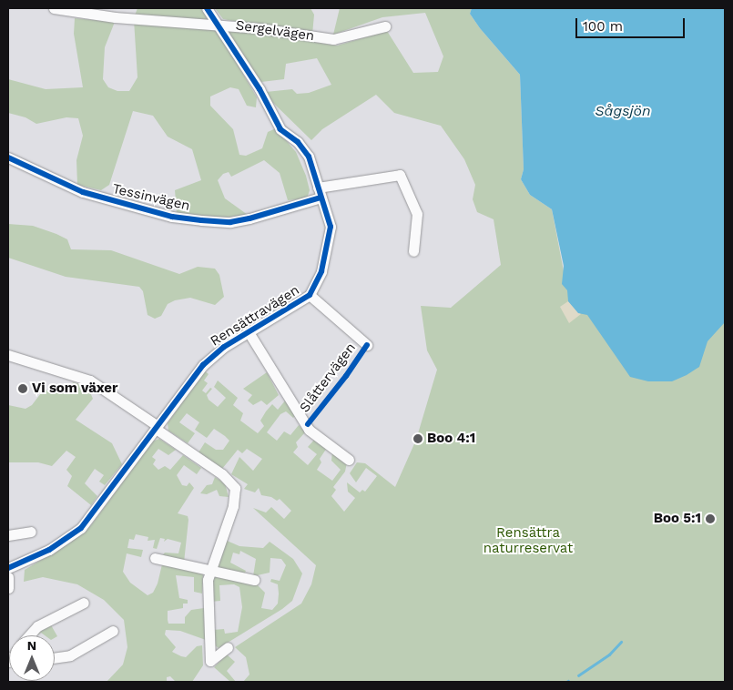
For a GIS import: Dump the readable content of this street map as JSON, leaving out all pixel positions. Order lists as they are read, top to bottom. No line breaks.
{"streets":{"street":["Sergelvägen","Tessinvägen","Rensättravägen","Slåttervägen"]},"crossings":[["Sergelvägen","Rensättravägen"],["Tessinvägen","Rensättravägen"],["Rensättravägen","Slåttervägen"]],"water":["Sågsjön"],"parks":["Rensättra naturreservat"],"places":["Vi som växer","Boo 4:1","Boo 5:1"],"scale_bar":"100 m","north":"top"}
